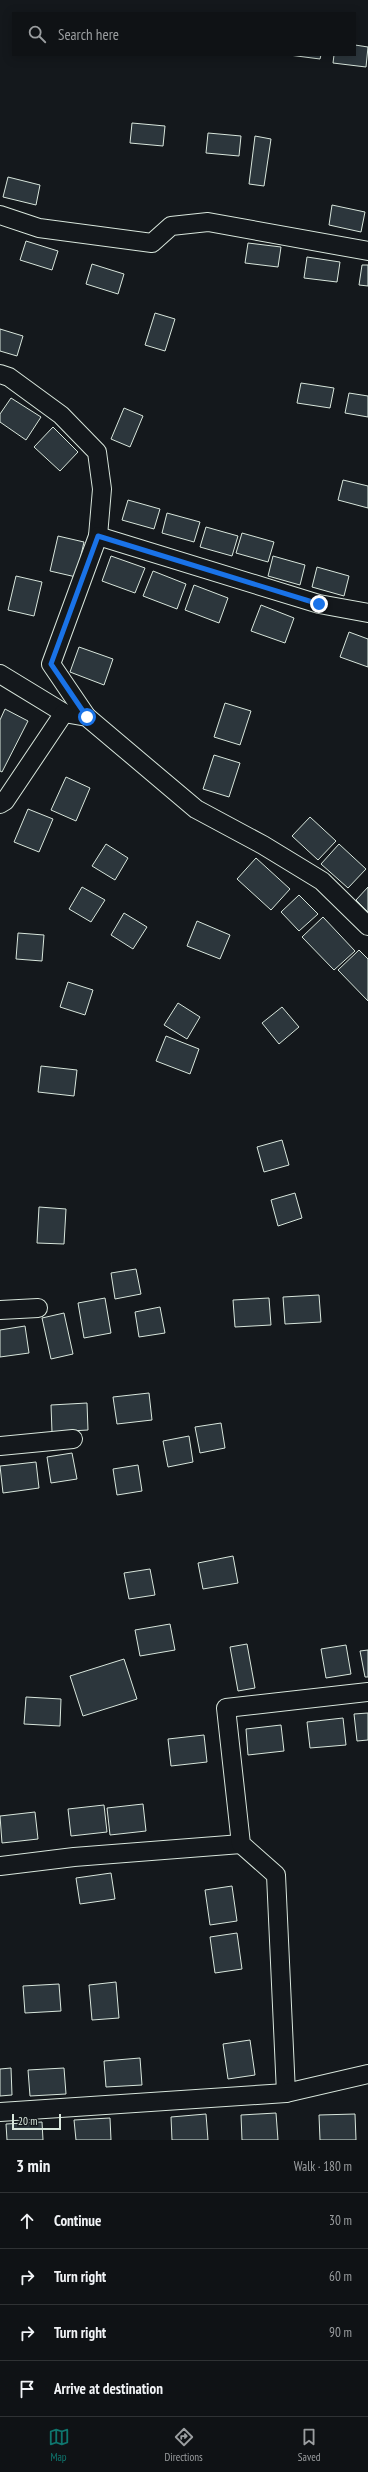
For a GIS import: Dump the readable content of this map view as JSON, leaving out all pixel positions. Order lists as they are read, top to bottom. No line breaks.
{"scale_bar":"20 m","page":{"search":"Search here","scale":"20 m","heading":["3 min","Walk · 180 m"],"list":[["Continue","30 m"],["Turn right","60 m"],["Turn right","90 m"],"Arrive at destination"],"nav":["Map","Directions","Saved"]}}
